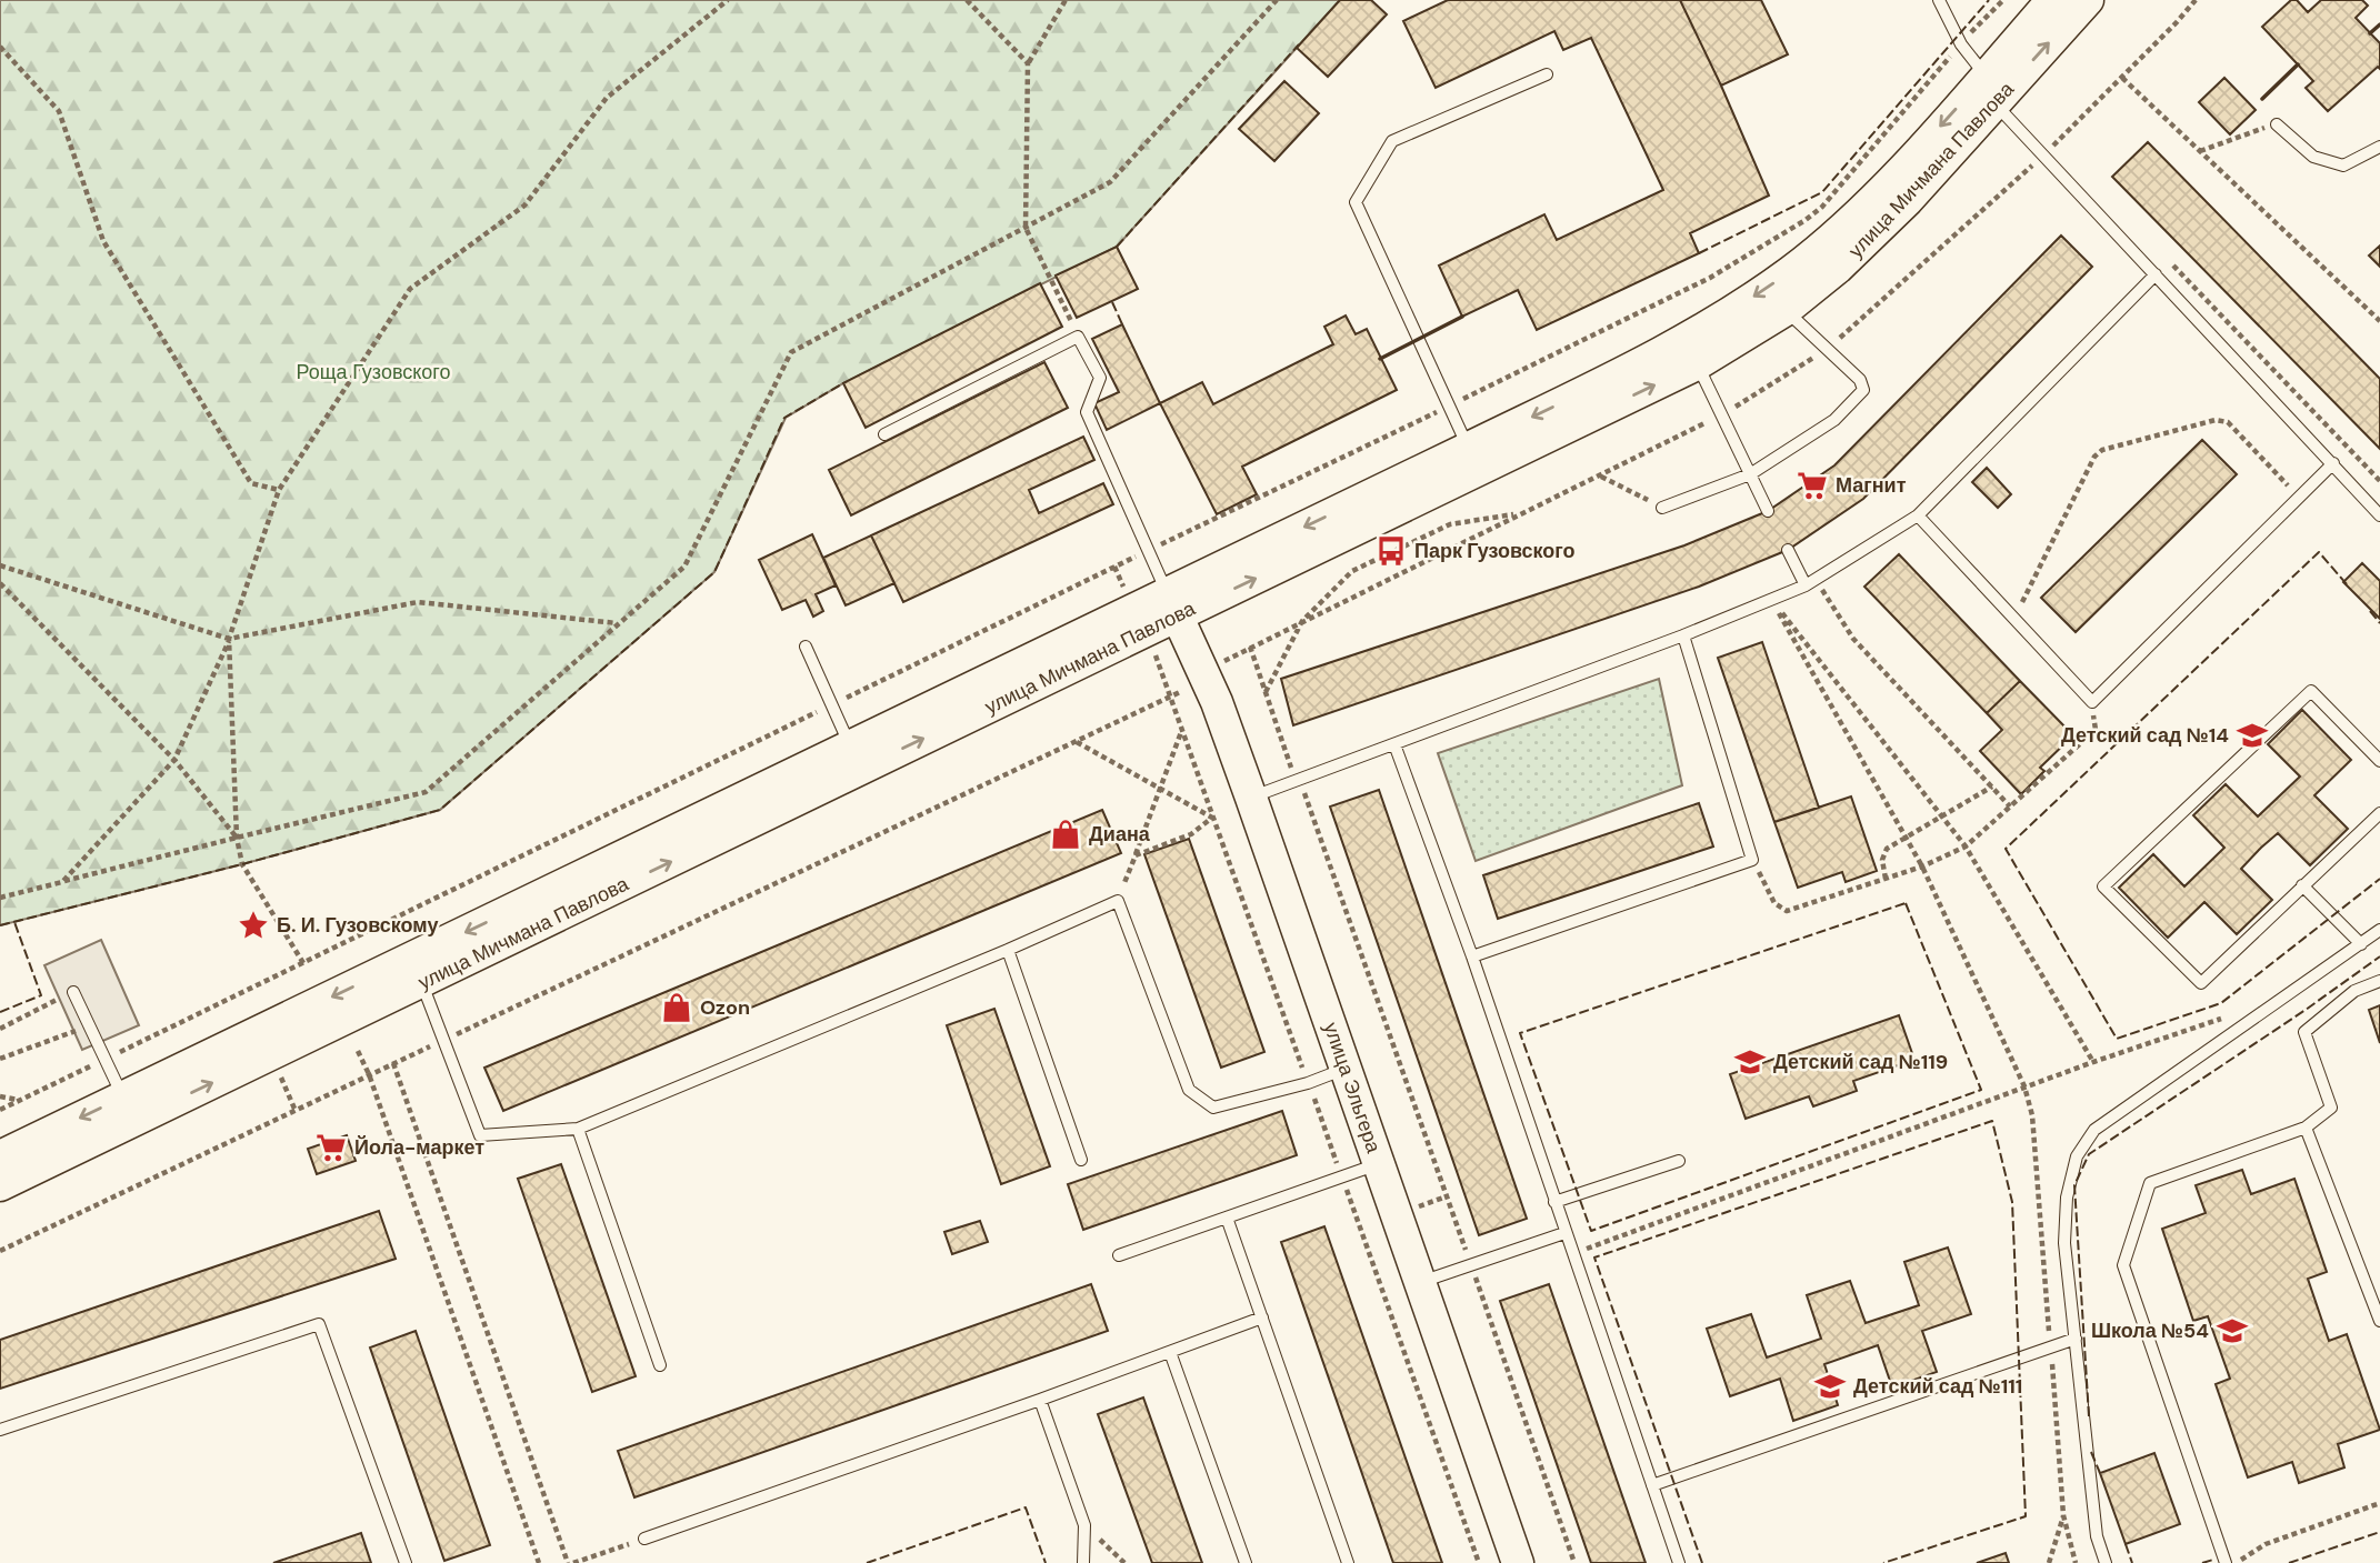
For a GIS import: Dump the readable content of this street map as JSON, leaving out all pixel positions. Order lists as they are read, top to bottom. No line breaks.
{"streets":{"main road":["улица Мичмана Павлова","улица Эльгера"]},"crossings":[["улица Мичмана Павлова","улица Эльгера"]],"parks":["Роща Гузовского"],"places":{"supermarket":["Магнит","Йола-маркет"],"bus stop":["Парк Гузовского"],"school or university":["Детский сад №14","Детский сад №119","Школа №54","Детский сад №111"],"shop":["Диана","Ozon"],"place":["Б. И. Гузовскому"]}}
